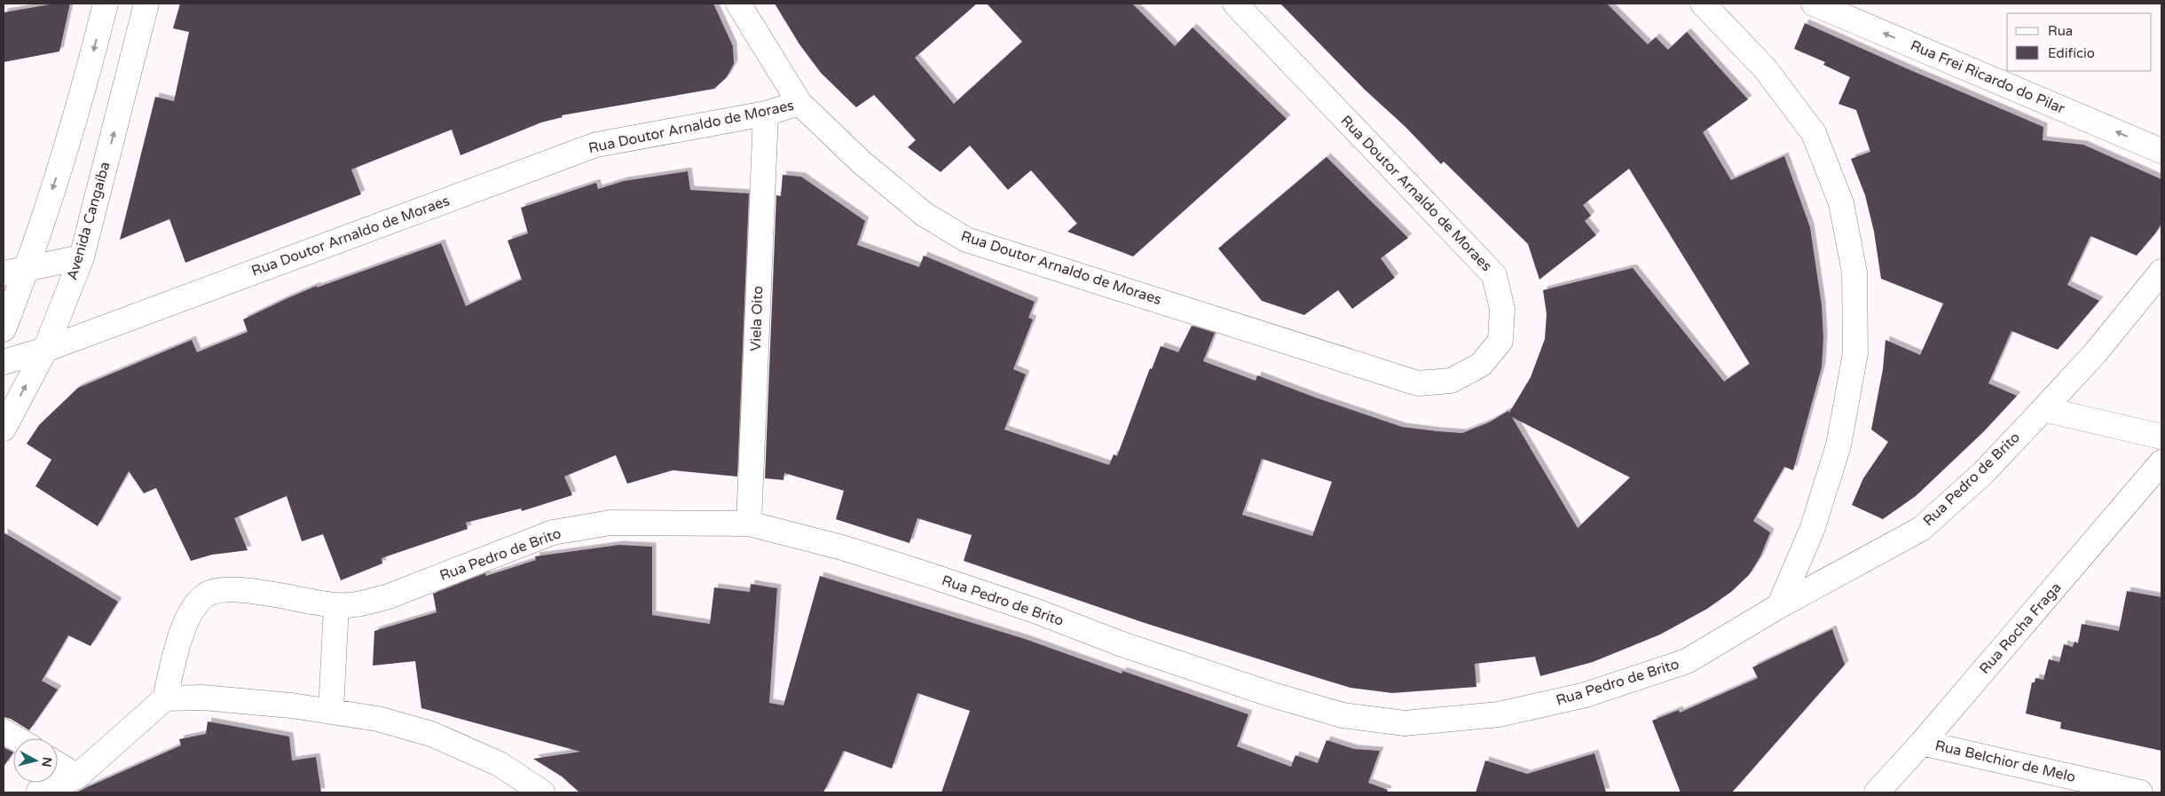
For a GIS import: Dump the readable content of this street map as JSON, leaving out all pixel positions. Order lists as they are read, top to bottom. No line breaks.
{"streets":{"street":["Rua Frei Ricardo do Pilar","Rua Doutor Arnaldo de Moraes","Avenida Cangaíba","Viela Oito","Rua Pedro de Brito","Rua Rocha Fraga","Rua Belchior de Melo"]},"crossings":[["Rua Doutor Arnaldo de Moraes","Avenida Cangaíba"],["Rua Doutor Arnaldo de Moraes","Viela Oito"],["Viela Oito","Rua Pedro de Brito"],["Rua Rocha Fraga","Rua Belchior de Melo"]],"one_way":["Rua Frei Ricardo do Pilar"],"legend":["Rua","Edifício"],"north":"right"}
